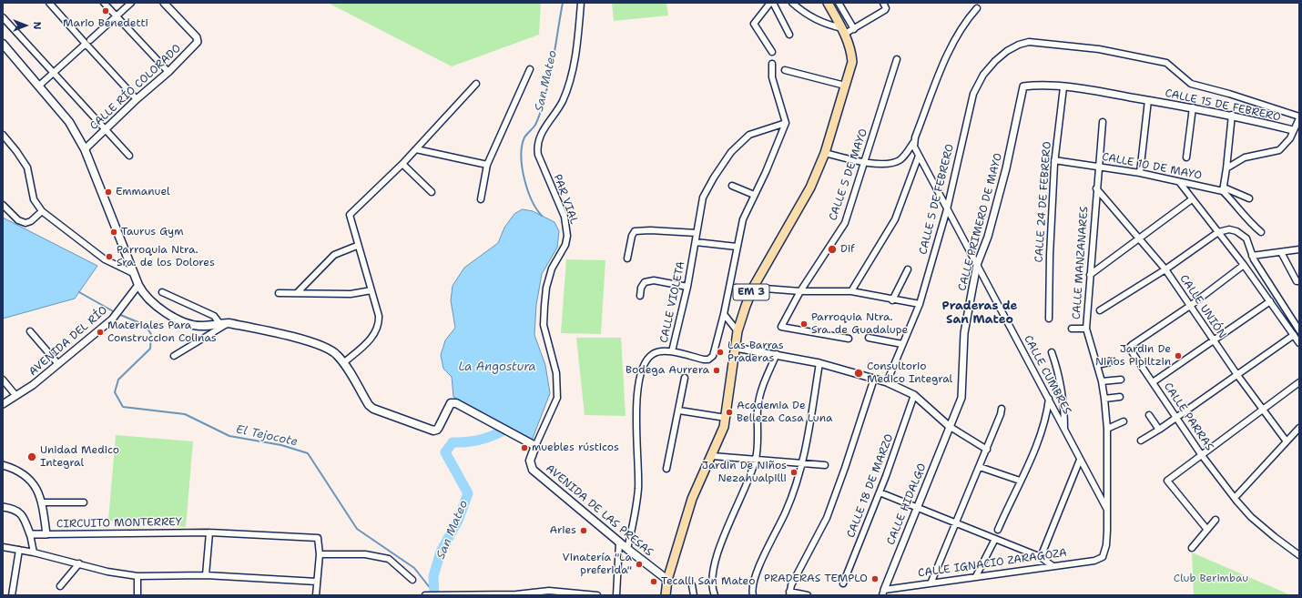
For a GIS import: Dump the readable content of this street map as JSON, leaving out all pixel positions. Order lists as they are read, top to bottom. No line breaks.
{"streets":{"main road":["EM 3","AVENIDA DE LAS PRESAS"],"street":["CALLE RÍO COLORADO","CALLE 15 DE FEBRERO","CALLE 10 DE MAYO","CALLE 5 DE MAYO","PAR VIAL","CALLE 5 DE FEBRERO","CALLE 24 DE FEBRERO","CALLE PRIMERO DE MAYO","CALLE MANZANARES","CALLE VIOLETA","CALLE UNIÓN","AVENIDA DEL RÍO","CALLE CUMBRES","CALLE PARRAS","CALLE 18 DE MARZO","CALLE HIDALGO","CIRCUITO MONTERREY","CALLE IGNACIO ZARAGOZA"]},"crossings":[["CALLE 15 DE FEBRERO","CALLE 24 DE FEBRERO"],["CALLE 15 DE FEBRERO","CALLE PRIMERO DE MAYO"],["CALLE 10 DE MAYO","CALLE 24 DE FEBRERO"],["CALLE 10 DE MAYO","CALLE MANZANARES"],["PAR VIAL","AVENIDA DE LAS PRESAS"],["CALLE 5 DE FEBRERO","CALLE CUMBRES"],["CALLE PRIMERO DE MAYO","CALLE CUMBRES"],["CALLE PRIMERO DE MAYO","CALLE HIDALGO"],["CALLE MANZANARES","CALLE UNIÓN"],["CALLE MANZANARES","CALLE CUMBRES"],["CALLE MANZANARES","CALLE IGNACIO ZARAGOZA"],["EM 3","AVENIDA DE LAS PRESAS"],["CALLE VIOLETA","AVENIDA DE LAS PRESAS"],["CALLE UNIÓN","CALLE PARRAS"],["CALLE HIDALGO","CALLE IGNACIO ZARAGOZA"]],"districts":["Praderas de San Mateo"],"water":["San Mateo","La Angostura","El Tejocote"],"parks":["Club Berimbau"],"places":["Mario Benedetti","Emmanuel","Taurus Gym","Dif","Parroquia Ntra. Sra. de los Dolores","Parroquia Ntra. Sra. de Guadalupe","Materiales Para Construccion Colinas","Las Barras Praderas","Jardin De Niños Pipiltzin","Bodega Aurrera","Consultorio Medico Integral","Academia De Belleza Casa Luna","muebles rústicos","Unidad Medico Integral","Jardin De Niños Nezahualpilli","Aries","Vinatería \"La preferida\"","PRADERAS TEMPLO","Tecalli San Mateo"],"north":"right"}
